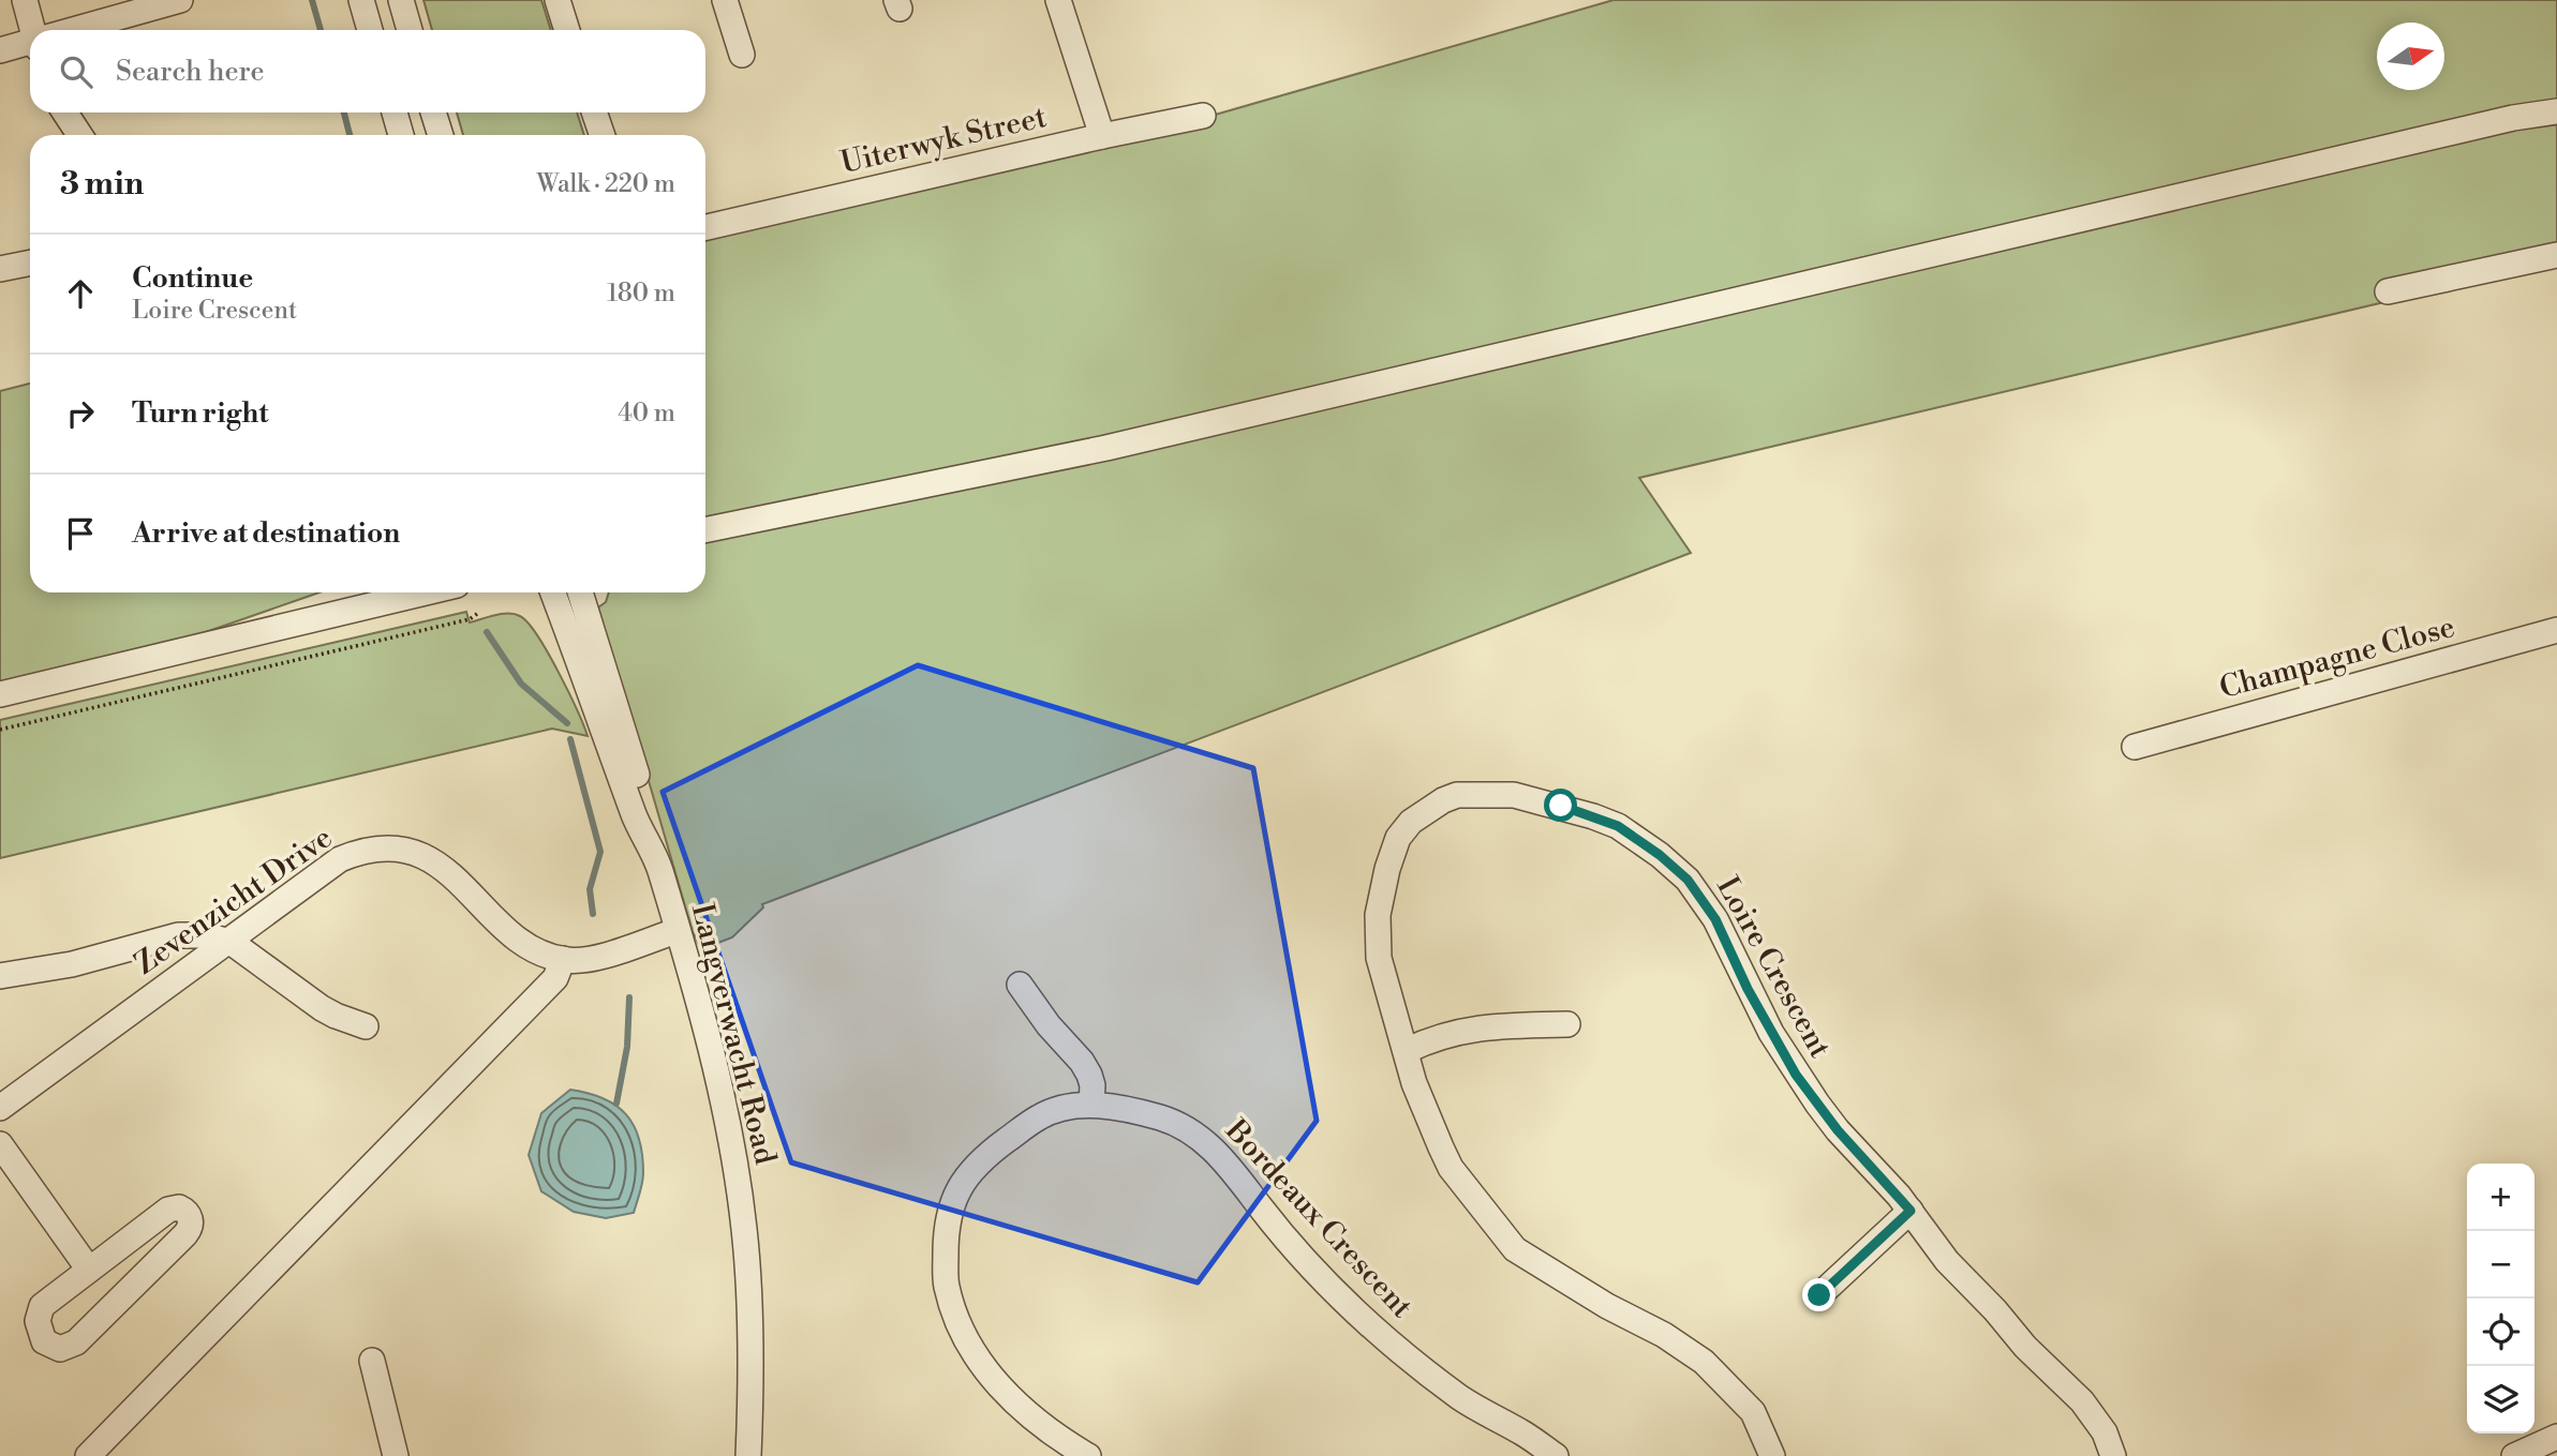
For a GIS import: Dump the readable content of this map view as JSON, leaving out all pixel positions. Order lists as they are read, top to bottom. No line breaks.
{"streets":{"street":["Uiterwyk Street","Champagne Close","Zevenzicht Drive","Loire Crescent","Langverwacht Road","Bordeaux Crescent"]},"crossings":[["Zevenzicht Drive","Langverwacht Road"]],"north":"right","page":{"search":"Search here","heading":["3 min","Walk · 220 m"],"list":[["Continue","Loire Crescent","180 m"],["Turn right","40 m"],"Arrive at destination"],"map_buttons":["+","−"]}}
